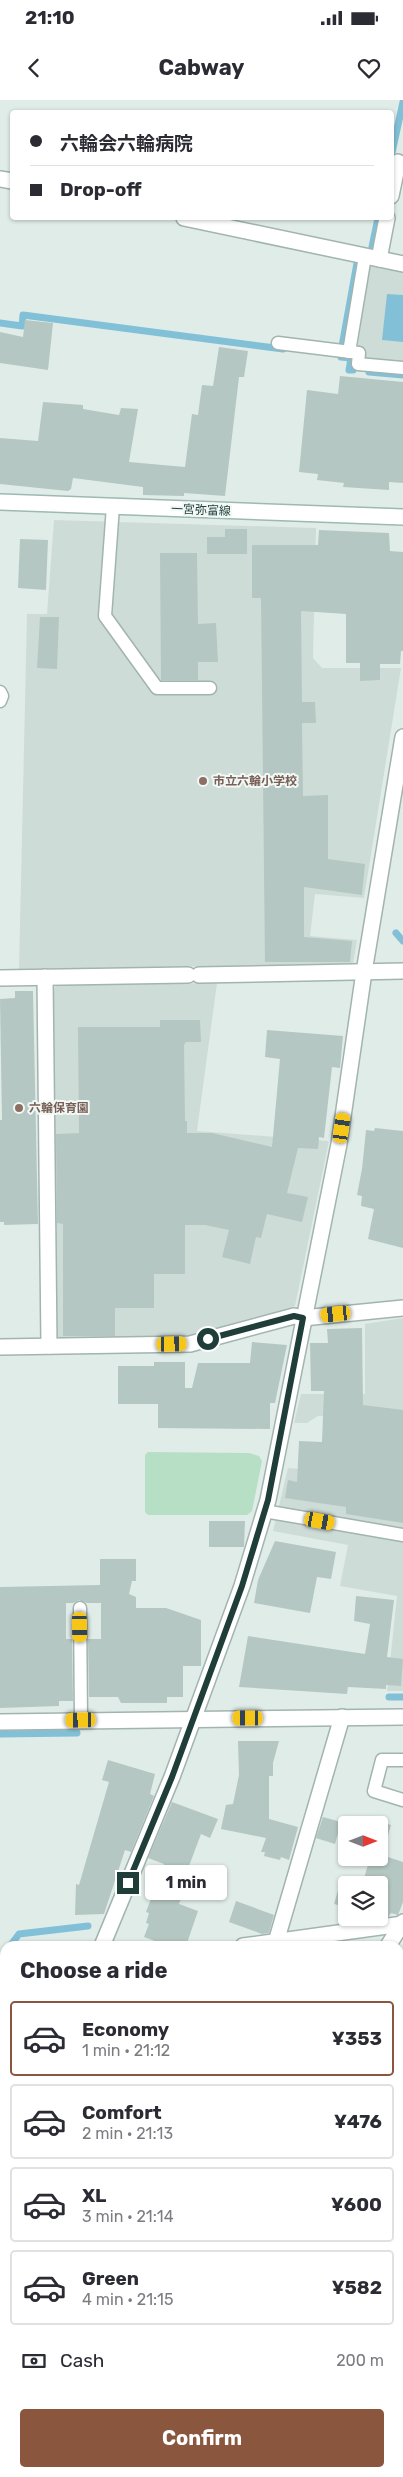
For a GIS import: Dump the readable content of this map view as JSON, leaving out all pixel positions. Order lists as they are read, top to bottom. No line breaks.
{"streets":{"street":["一宮弥富線"]},"places":["市立六輪小学校","六輪保育園"],"north":"right","page":{"status":"21:10","header":"Cabway","banner":["六輪会六輪病院","Drop-off"],"bubble":"1 min","heading":"Choose a ride","list":[{"name":"Economy","note":"1 min · 21:12","value":"¥353"},{"name":"Comfort","note":"2 min · 21:13","value":"¥476"},{"name":"XL","note":"3 min · 21:14","value":"¥600"},{"name":"Green","note":"4 min · 21:15","value":"¥582"}],"pay":["Cash","200 m"],"buttons":"Confirm"}}
